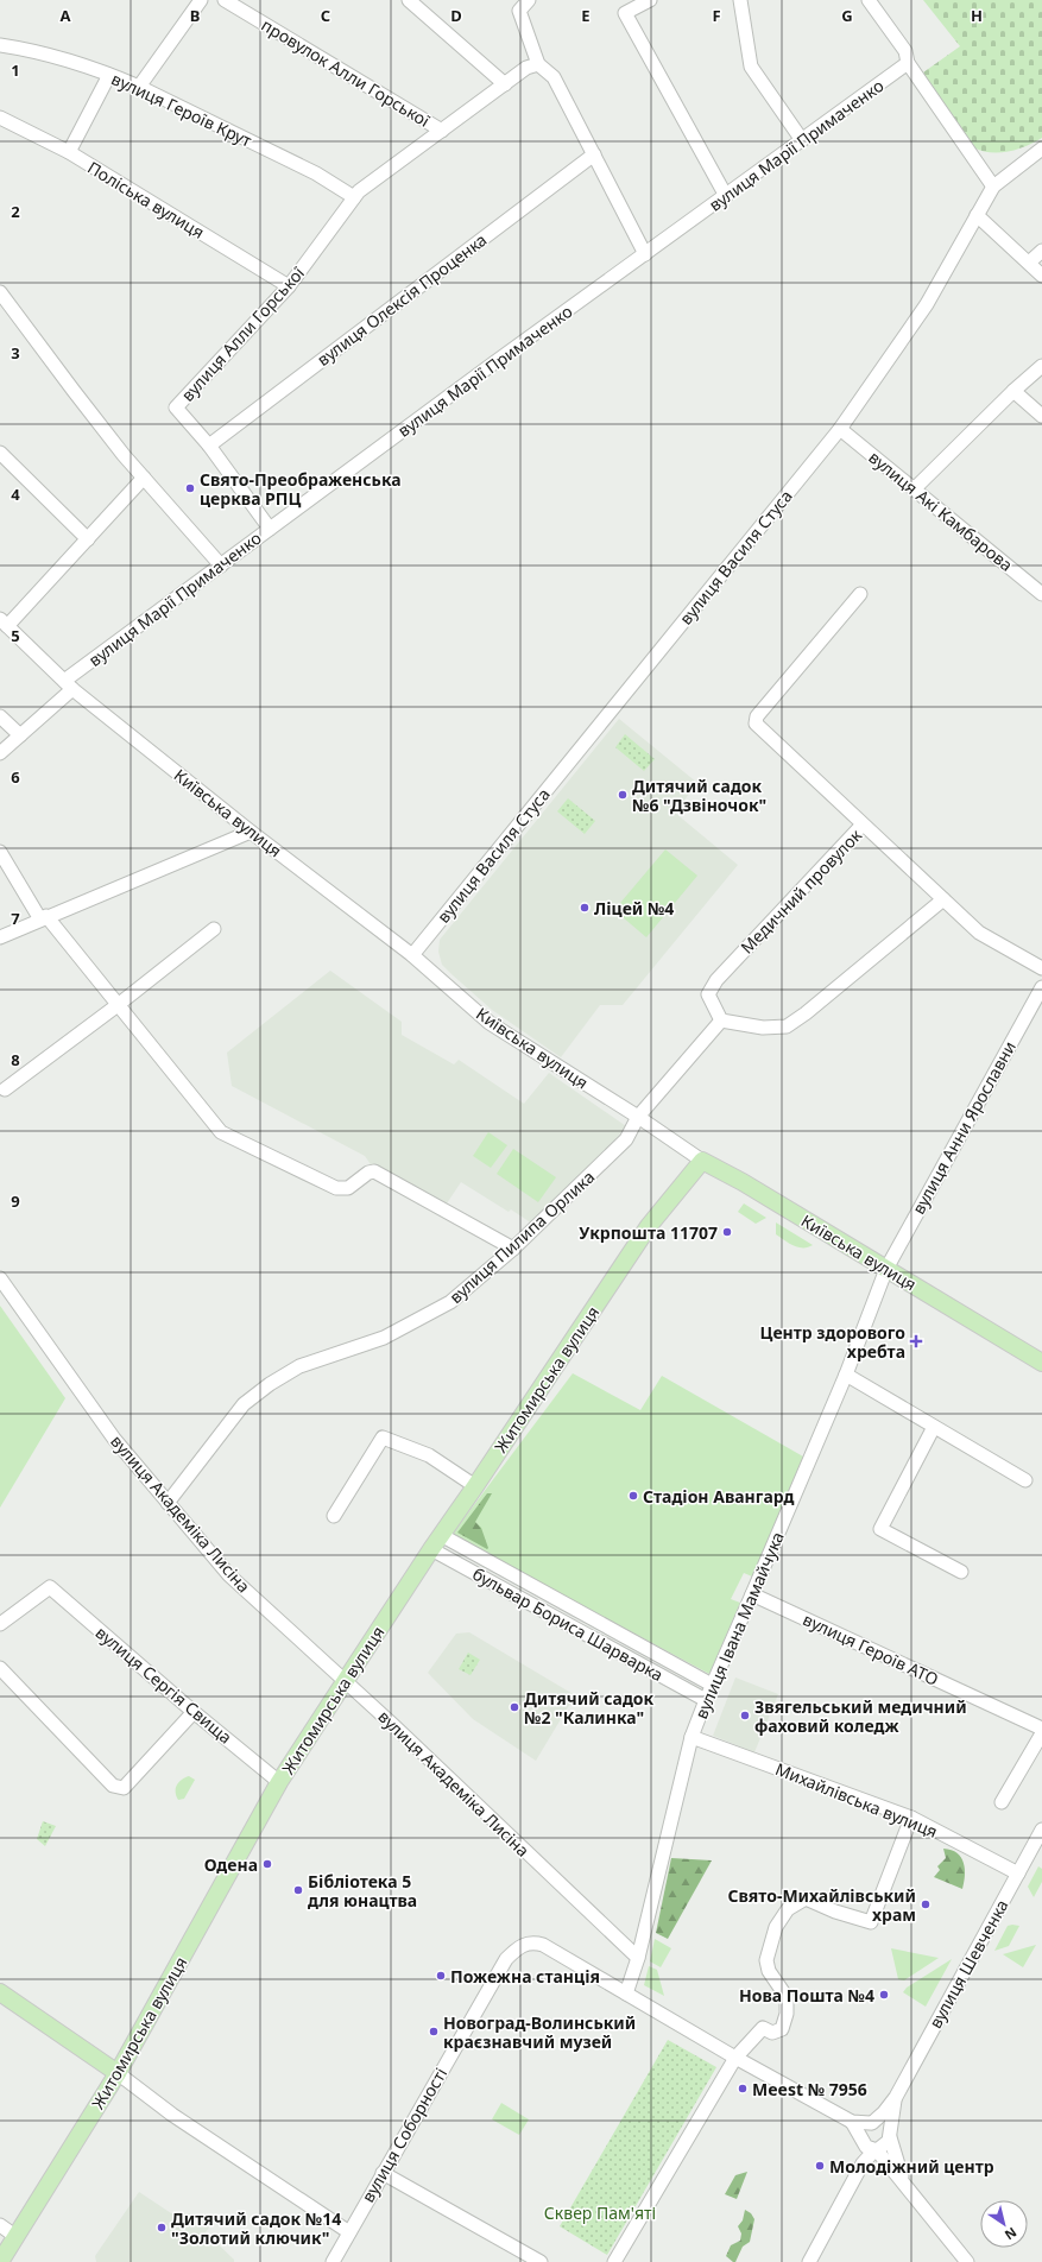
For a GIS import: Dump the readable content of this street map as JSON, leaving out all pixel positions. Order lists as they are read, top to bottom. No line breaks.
{"streets":{"main road":["Київська вулиця","Житомирська вулиця"],"street":["провулок Алли Горської","вулиця Героїв Крут","вулиця Марії Примаченко","Поліська вулиця","вулиця Олексія Проценка","вулиця Алли Горської","вулиця Акі Камбарова","вулиця Василя Стуса","Медичний провулок","вулиця Анни Ярославни","вулиця Пилипа Орлика","вулиця Академіка Лисіна","бульвар Бориса Шарварка","вулиця Івана Мамайчука","вулиця Героїв АТО","вулиця Сергія Свища","Михайлівська вулиця","вулиця Шевченка","вулиця Соборності"]},"crossings":[["провулок Алли Горської","вулиця Алли Горської"],["вулиця Героїв Крут","вулиця Алли Горської"],["вулиця Марії Примаченко","Київська вулиця"],["Поліська вулиця","вулиця Алли Горської"],["вулиця Олексія Проценка","вулиця Алли Горської"],["вулиця Акі Камбарова","вулиця Василя Стуса"],["вулиця Василя Стуса","Київська вулиця"],["Київська вулиця","вулиця Анни Ярославни"],["Київська вулиця","вулиця Пилипа Орлика"],["Київська вулиця","Житомирська вулиця"],["Київська вулиця","вулиця Івана Мамайчука"],["вулиця Анни Ярославни","вулиця Івана Мамайчука"],["вулиця Пилипа Орлика","вулиця Академіка Лисіна"],["Житомирська вулиця","вулиця Академіка Лисіна"],["Житомирська вулиця","бульвар Бориса Шарварка"],["Житомирська вулиця","вулиця Сергія Свища"],["вулиця Академіка Лисіна","вулиця Івана Мамайчука"],["бульвар Бориса Шарварка","вулиця Івана Мамайчука"],["вулиця Івана Мамайчука","вулиця Героїв АТО"],["вулиця Івана Мамайчука","Михайлівська вулиця"],["вулиця Івана Мамайчука","вулиця Соборності"],["Михайлівська вулиця","вулиця Шевченка"],["вулиця Шевченка","вулиця Соборності"]],"parks":["Сквер Пам'яті"],"places":{"other":["Свято-Преображенська церква РПЦ","Дитячий садок №6 \"Дзвіночок\"","Ліцей №4","Укрпошта 11707","Стадіон Авангард","Дитячий садок №2 \"Калинка\"","Звягельський медичний фаховий коледж","Одена","Бібліотека 5 для юнацтва","Свято-Михайлiвський храм","Пожежна станція","Нова Пошта №4","Новоград-Волинський краєзнавчий музей","Meest № 7956","Молодіжний центр","Дитячий садок №14 \"Золотий ключик\""],"health":["Центр здорового хребта"]},"north":"bottom right","grid":{"columns":["A","B","C","D","E","F","G","H"],"rows":["1","2","3","4","5","6","7","8","9"]}}
